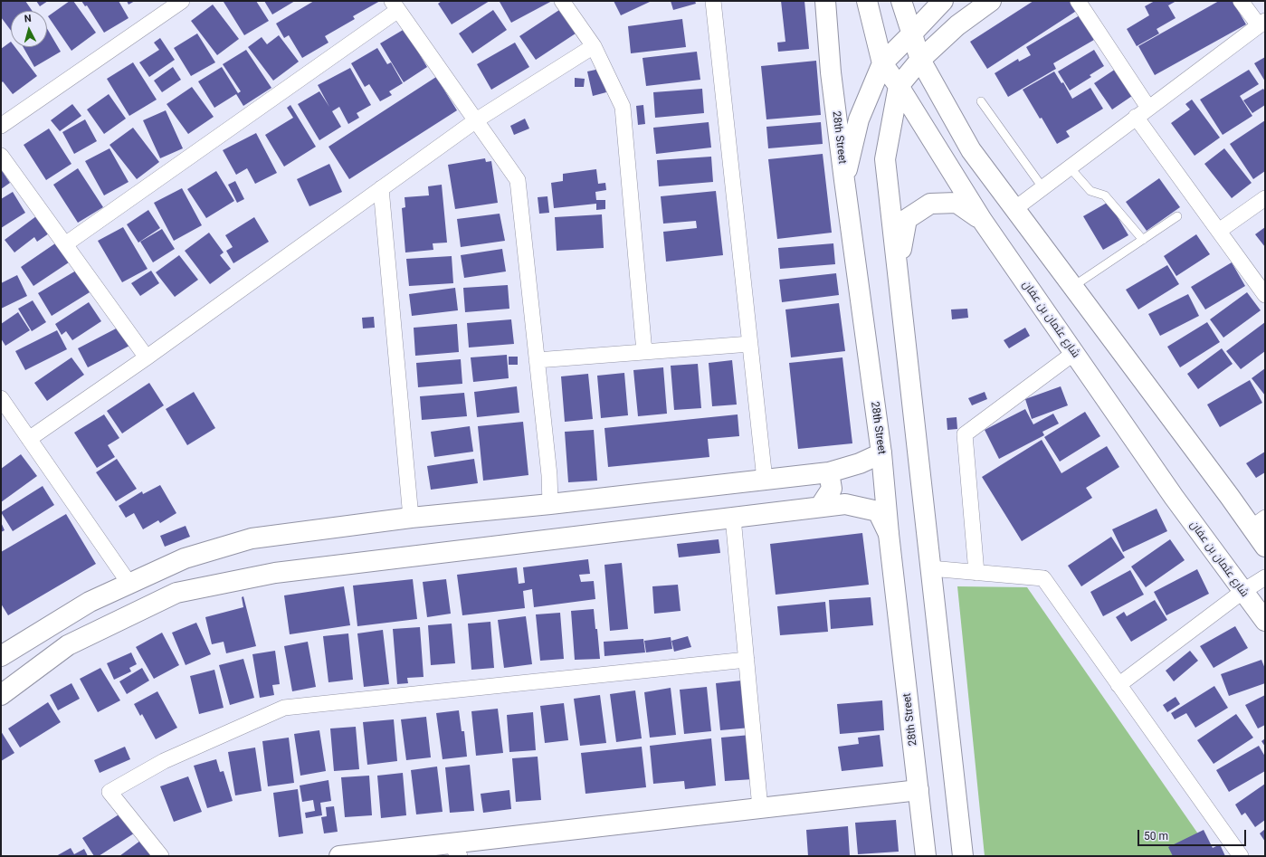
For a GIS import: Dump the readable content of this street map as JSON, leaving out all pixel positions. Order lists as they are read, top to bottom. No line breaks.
{"streets":{"main road":["28th Street","شارع عثمان بن عفان"]},"scale_bar":"50 m","north":"top"}
